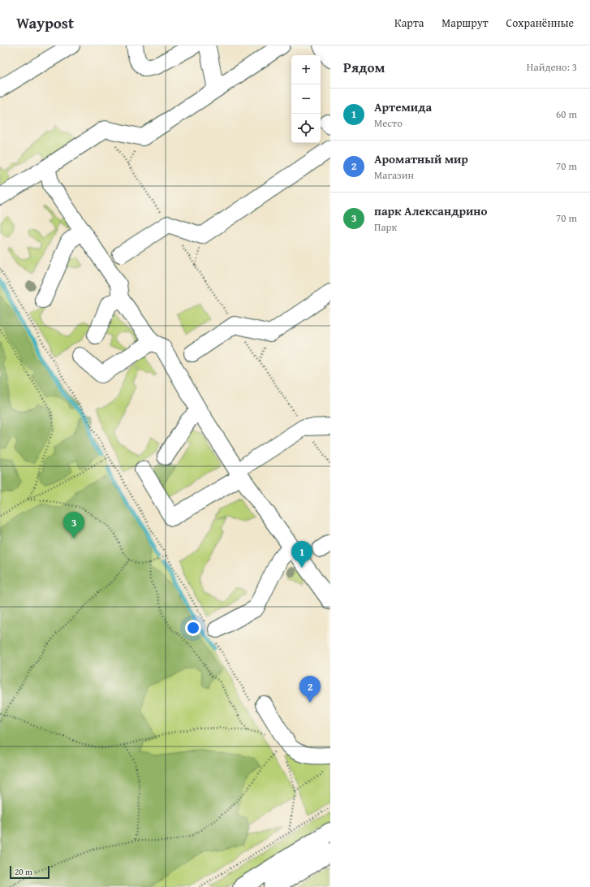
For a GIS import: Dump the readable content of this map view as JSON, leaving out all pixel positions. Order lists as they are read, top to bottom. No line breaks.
{"scale_bar":"20 m","page":{"header":"Waypost","nav":["Карта","Маршрут","Сохранённые"],"heading":["Рядом","Найдено: 3"],"map_buttons":["+","−"],"list":[{"mark":"1","name":"Артемида","note":"Место","value":"60 m"},{"mark":"2","name":"Ароматный мир","note":"Магазин","value":"70 m"},{"mark":"3","name":"парк Александрино","note":"Парк","value":"70 m"}],"pins":["3","1","2"],"scale":"20 m"}}
